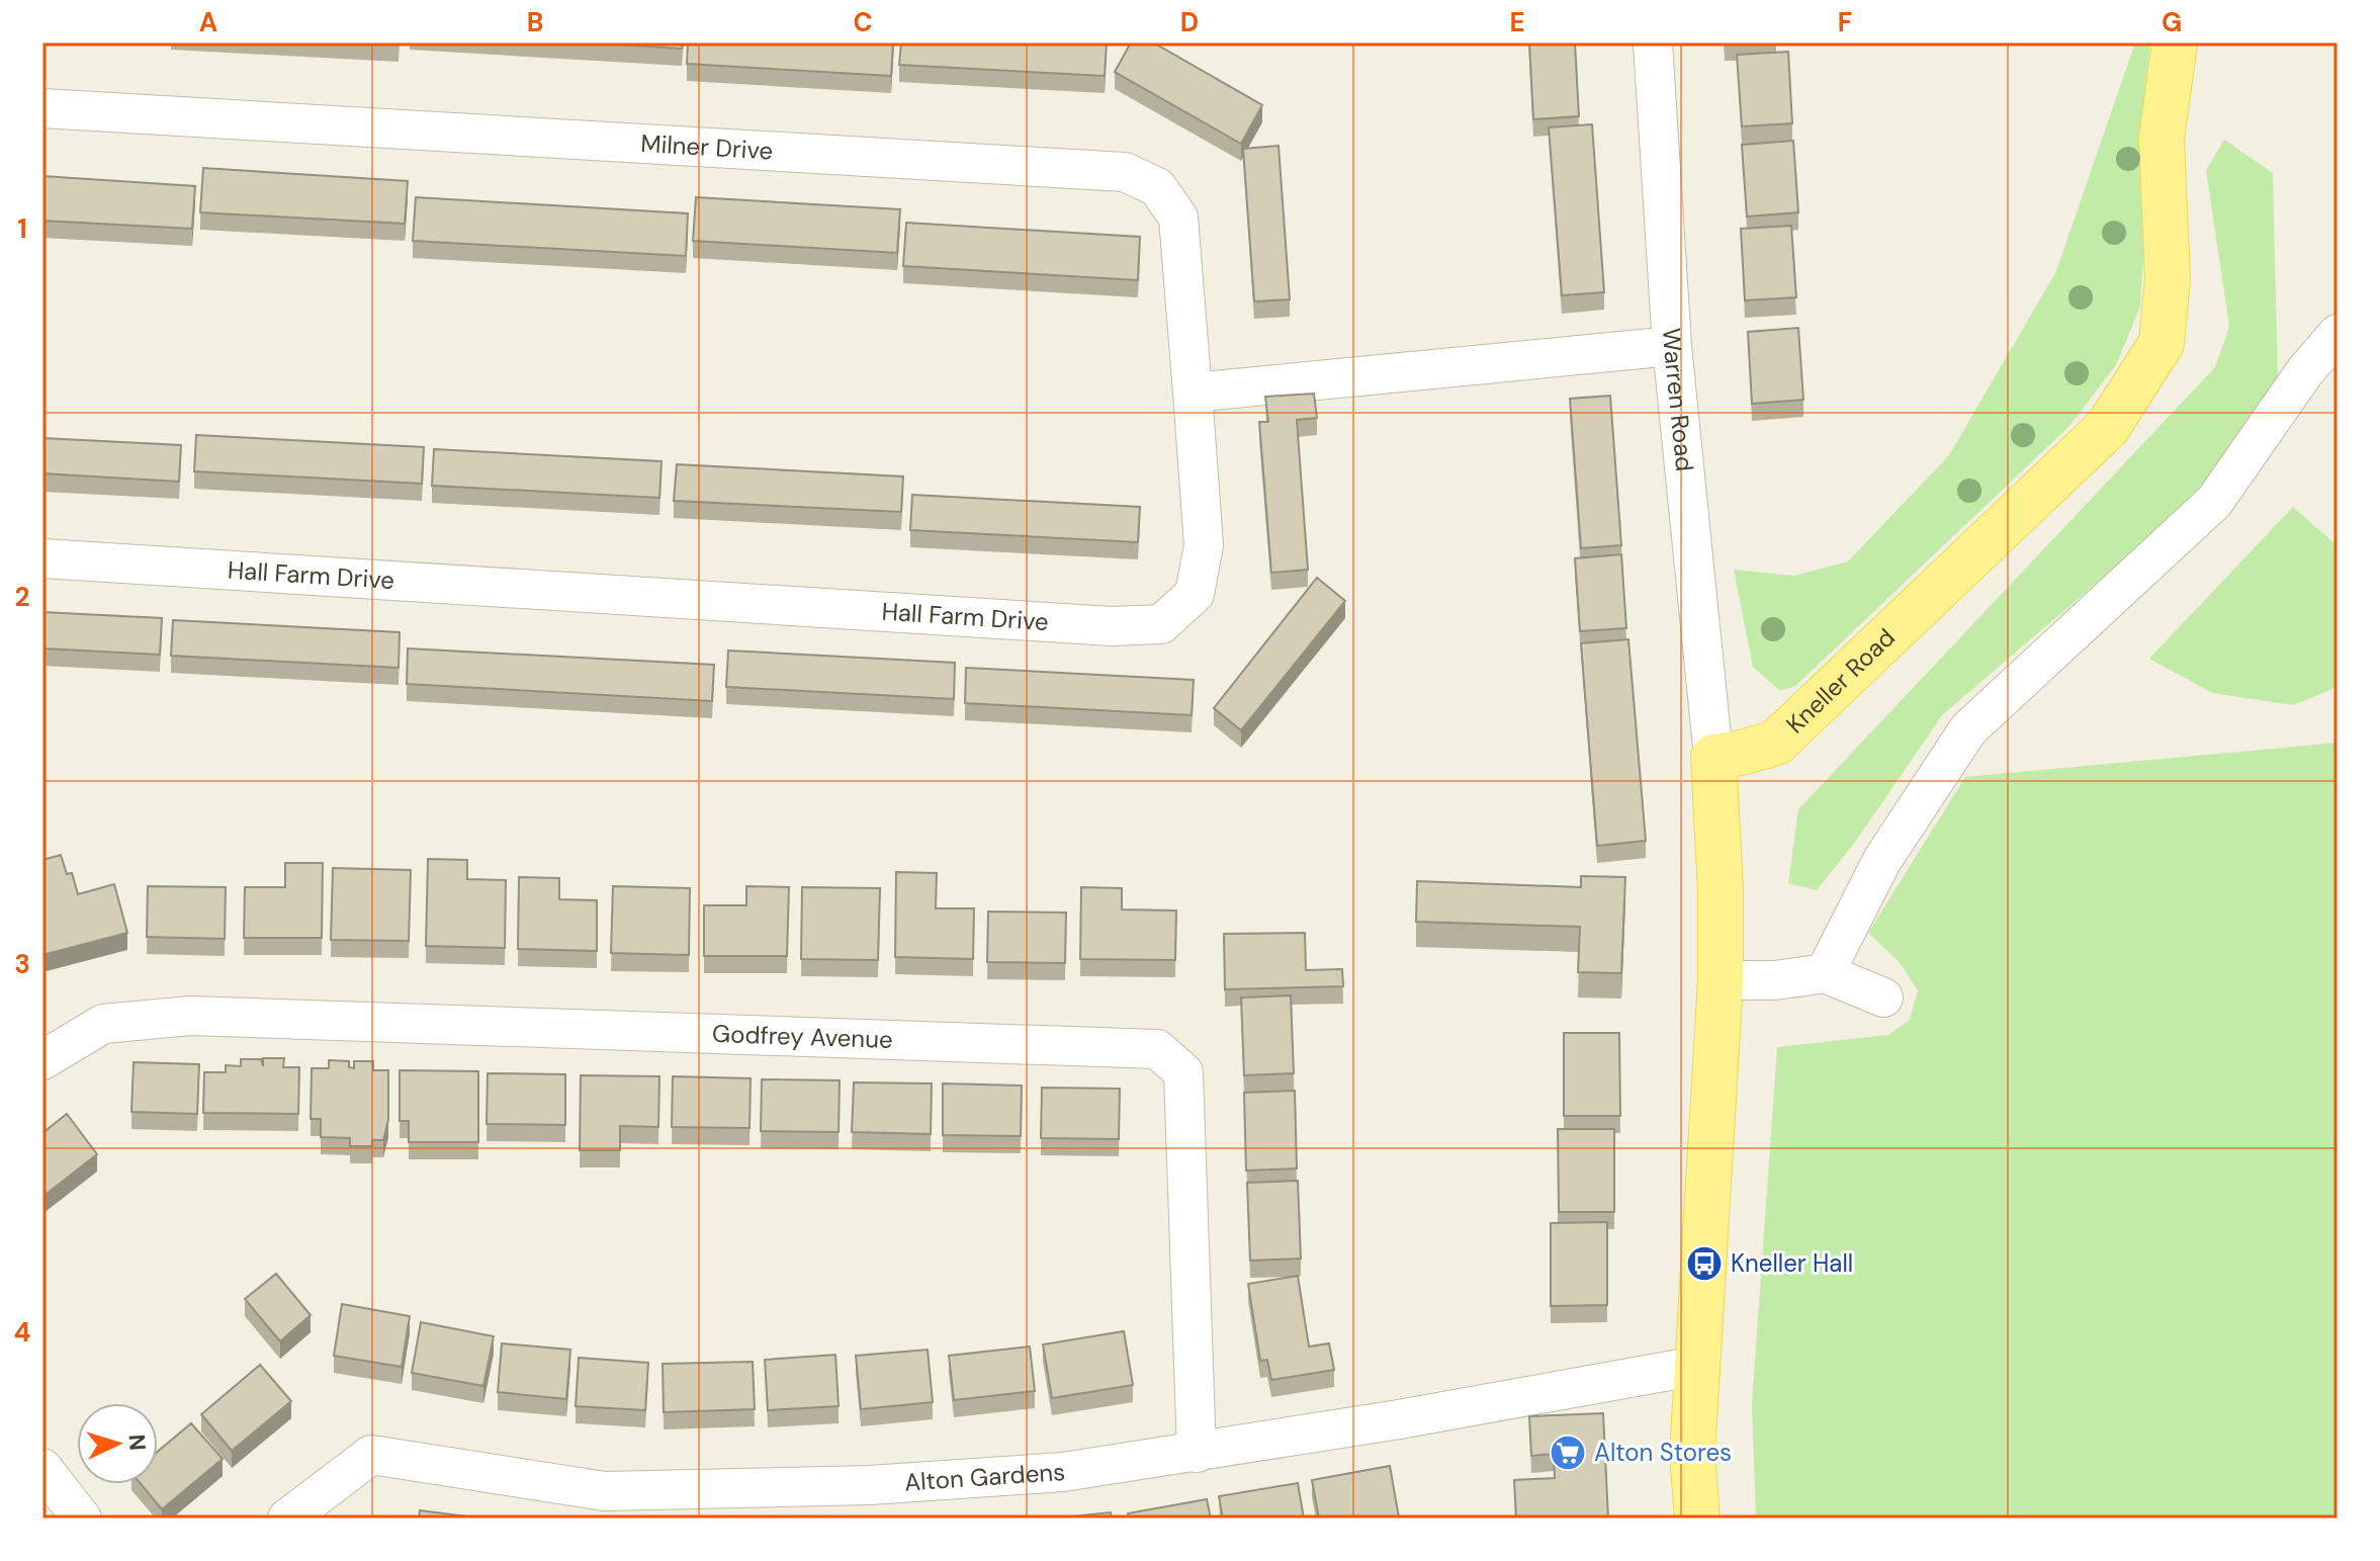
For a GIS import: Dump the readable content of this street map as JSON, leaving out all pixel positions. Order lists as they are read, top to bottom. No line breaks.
{"streets":{"main road":["Kneller Road"],"street":["Milner Drive","Warren Road","Hall Farm Drive","Godfrey Avenue","Alton Gardens"]},"crossings":[["Milner Drive","Hall Farm Drive"],["Warren Road","Kneller Road"],["Godfrey Avenue","Alton Gardens"]],"places":{"bus stop":["Kneller Hall"],"supermarket":["Alton Stores"]},"north":"right","grid":{"columns":["A","B","C","D","E","F","G"],"rows":["1","2","3","4"]}}
